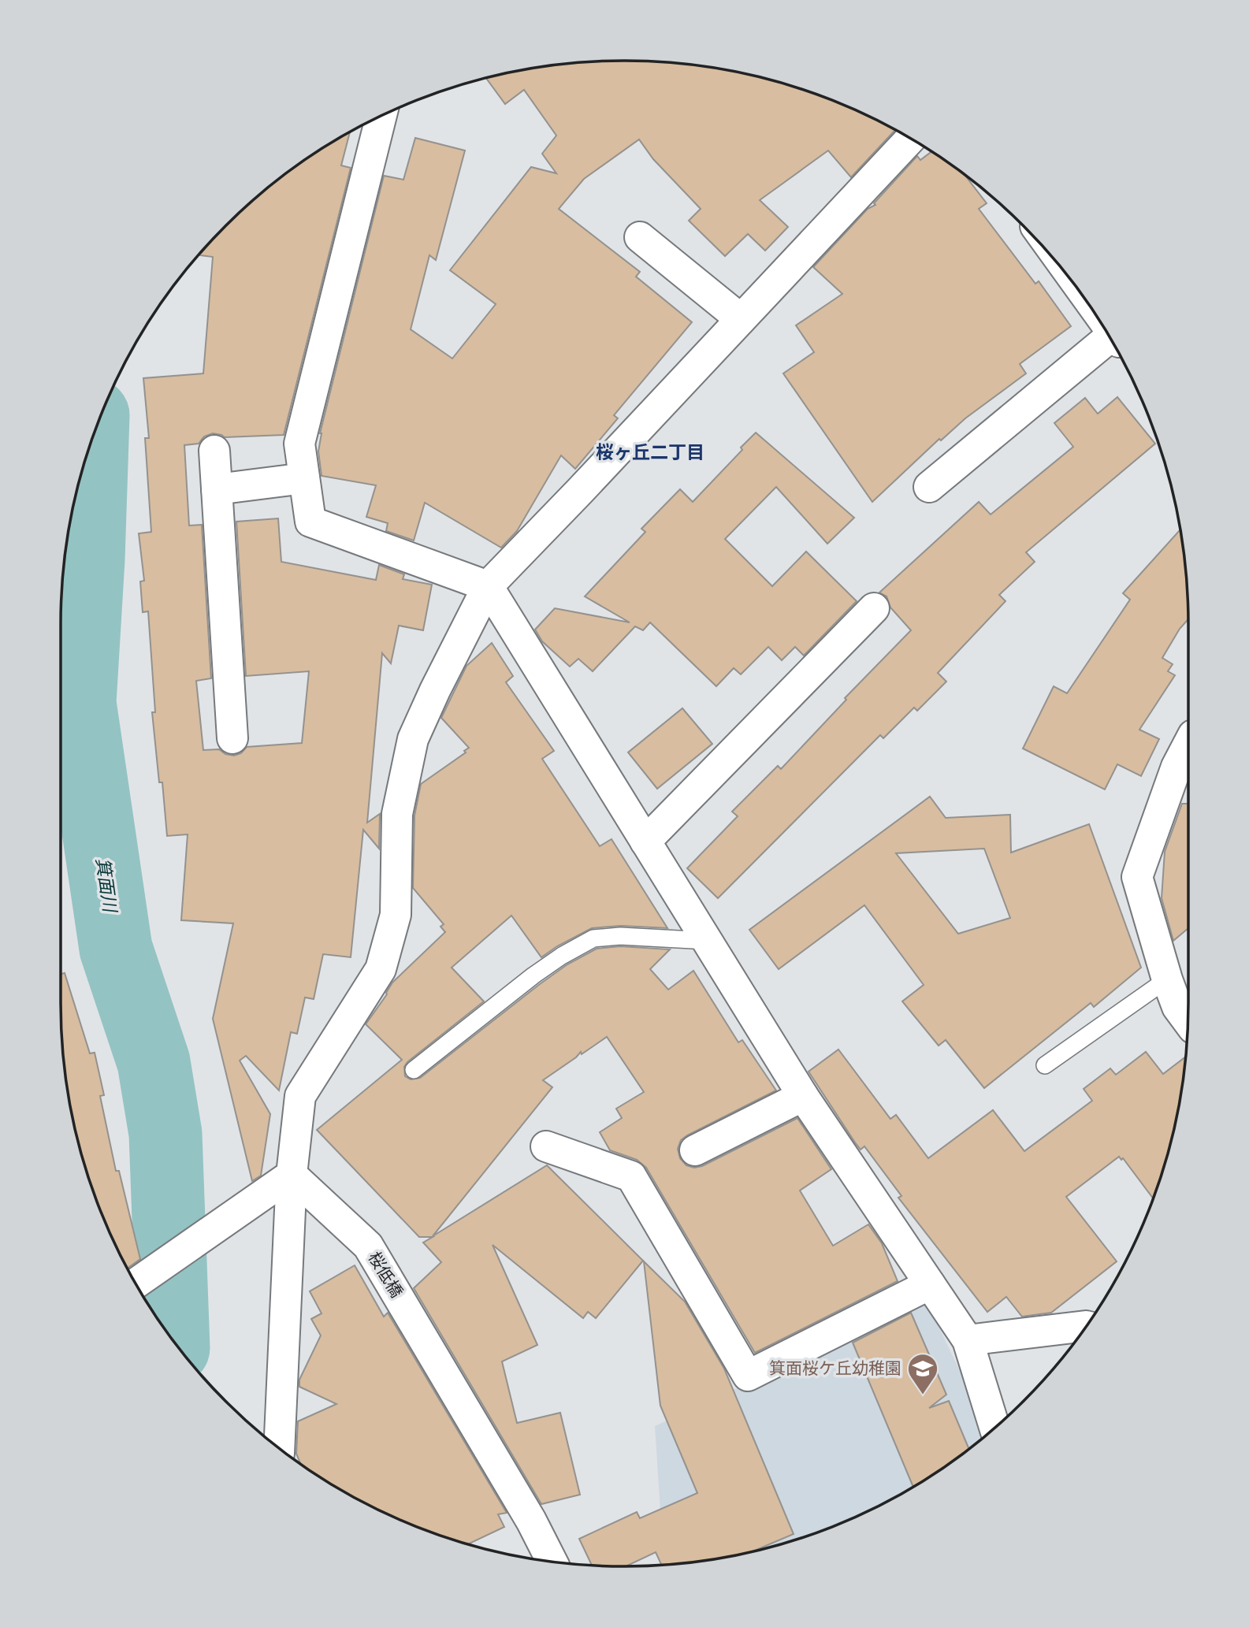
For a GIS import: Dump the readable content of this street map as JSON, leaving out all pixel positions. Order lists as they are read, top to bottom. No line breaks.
{"streets":{"street":["桜低橋"]},"districts":["桜ヶ丘二丁目"],"water":["箕面川"],"places":{"school or university":["箕面桜ケ丘幼稚園"]}}
